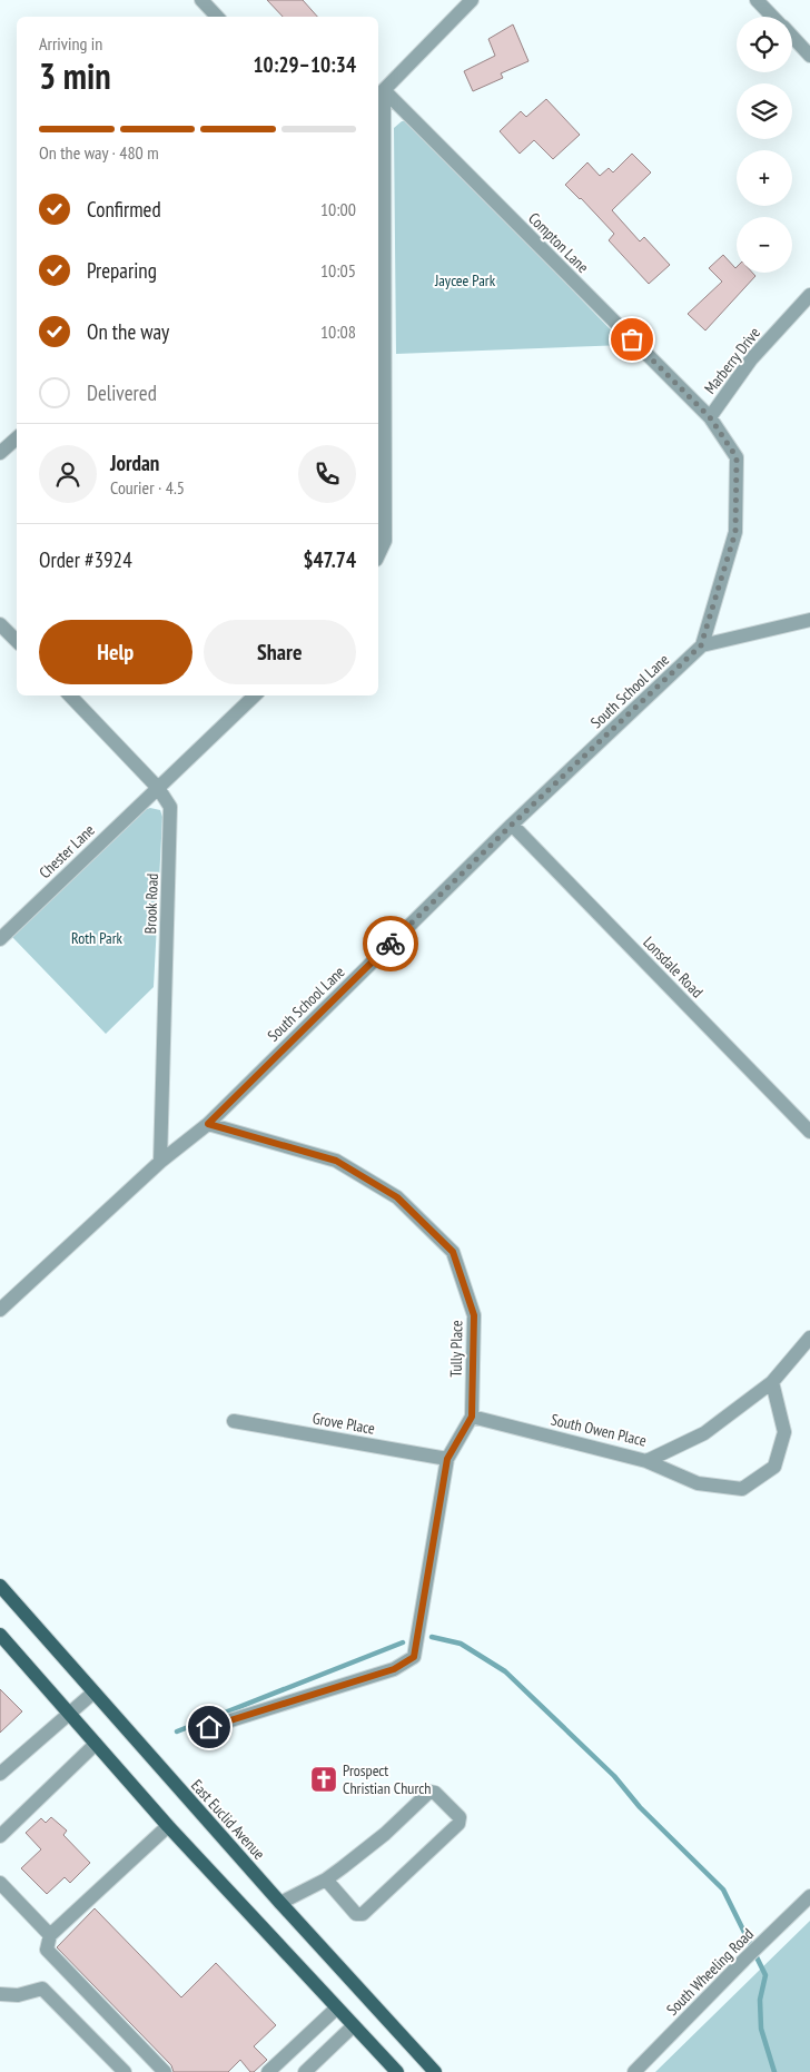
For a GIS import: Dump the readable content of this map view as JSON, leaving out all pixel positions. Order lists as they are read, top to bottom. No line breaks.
{"streets":{"main road":["East Euclid Avenue"],"street":["Compton Lane","Marberry Drive","South School Lane","Chester Lane","Brook Road","Lonsdale Road","Tully Place","Grove Place","South Owen Place","South Wheeling Road"]},"crossings":[["Compton Lane","Marberry Drive"],["Marberry Drive","South School Lane"],["South School Lane","Brook Road"],["South School Lane","Lonsdale Road"],["South School Lane","Tully Place"],["Chester Lane","Brook Road"],["Tully Place","Grove Place"],["Tully Place","South Owen Place"]],"parks":["Jaycee Park","Roth Park"],"places":{"church":["Prospect Christian Church"]},"page":{"map_buttons":["+","−"],"heading":["3 min","Arriving in","10:29–10:34"],"panel":["Jordan","Courier · 4.5","Order #3924","$47.74"],"bar":"On the way · 480 m","list":[["Confirmed","10:00"],["Preparing","10:05"],["On the way","10:08"],"Delivered"],"buttons":["Help","Share"]}}
